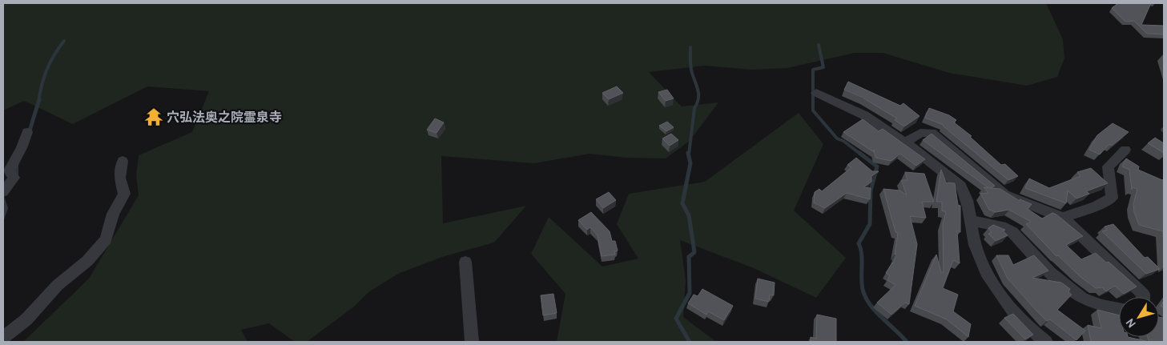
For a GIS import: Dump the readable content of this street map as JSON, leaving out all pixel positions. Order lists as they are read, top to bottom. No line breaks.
{"places":{"temple":["穴弘法奥之院霊泉寺"]},"north":"bottom left"}
